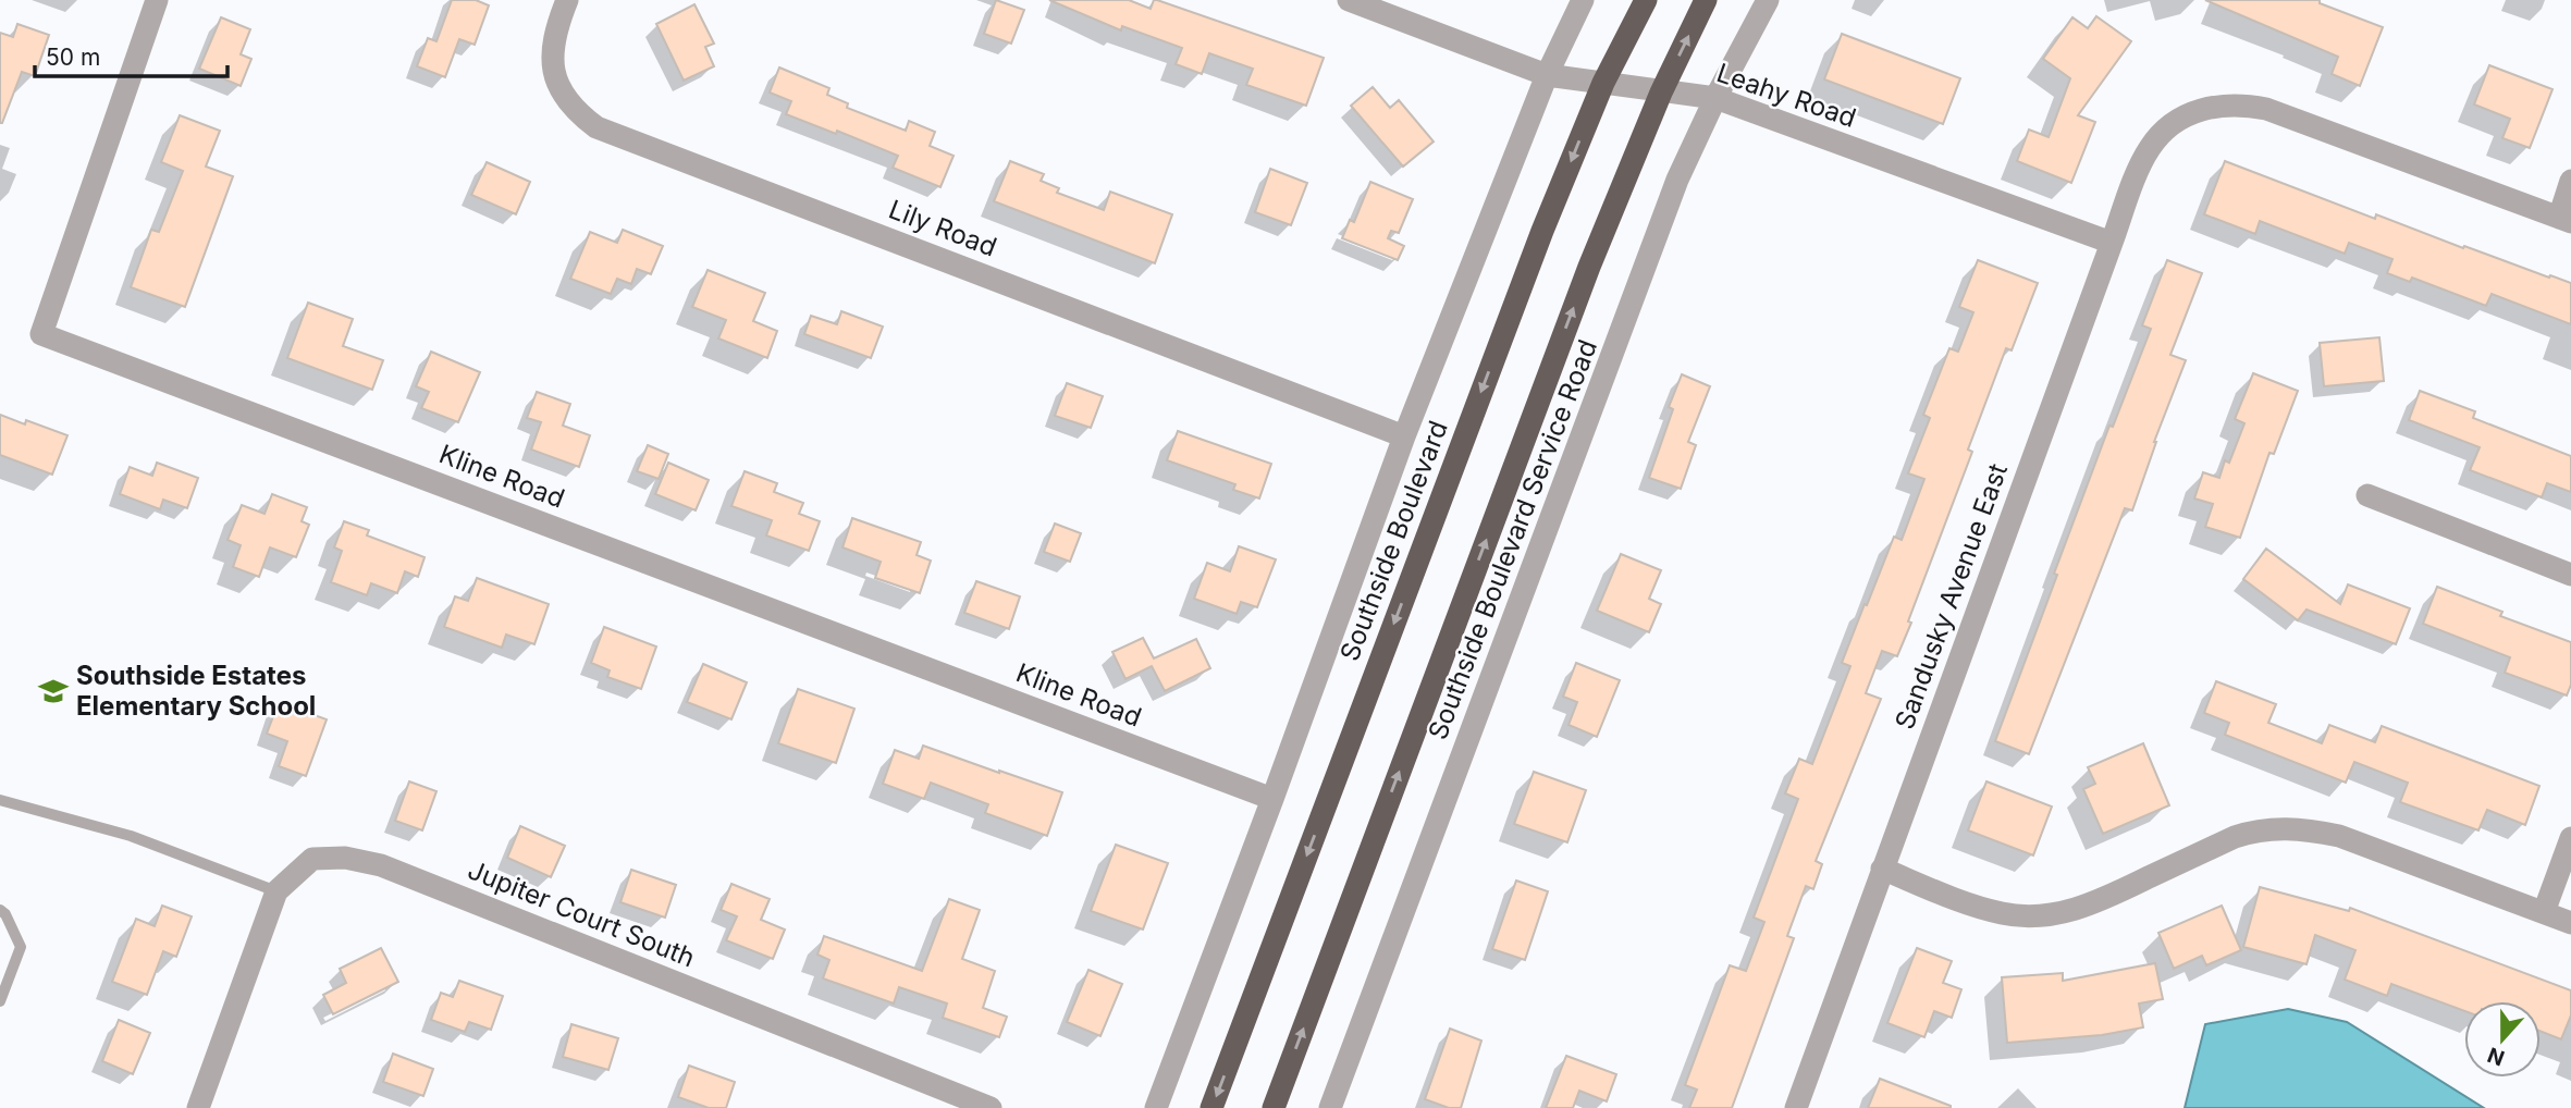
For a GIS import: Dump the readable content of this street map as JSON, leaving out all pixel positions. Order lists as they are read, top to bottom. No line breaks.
{"streets":{"highway":["Southside Boulevard"],"street":["Leahy Road","Lily Road","Kline Road","Southside Boulevard Service Road","Sandusky Avenue East","Jupiter Court South"]},"crossings":[["Leahy Road","Southside Boulevard Service Road"],["Leahy Road","Southside Boulevard"],["Leahy Road","Sandusky Avenue East"]],"places":{"school or university":["Southside Estates Elementary School"]},"scale_bar":"50 m","north":"bottom"}
